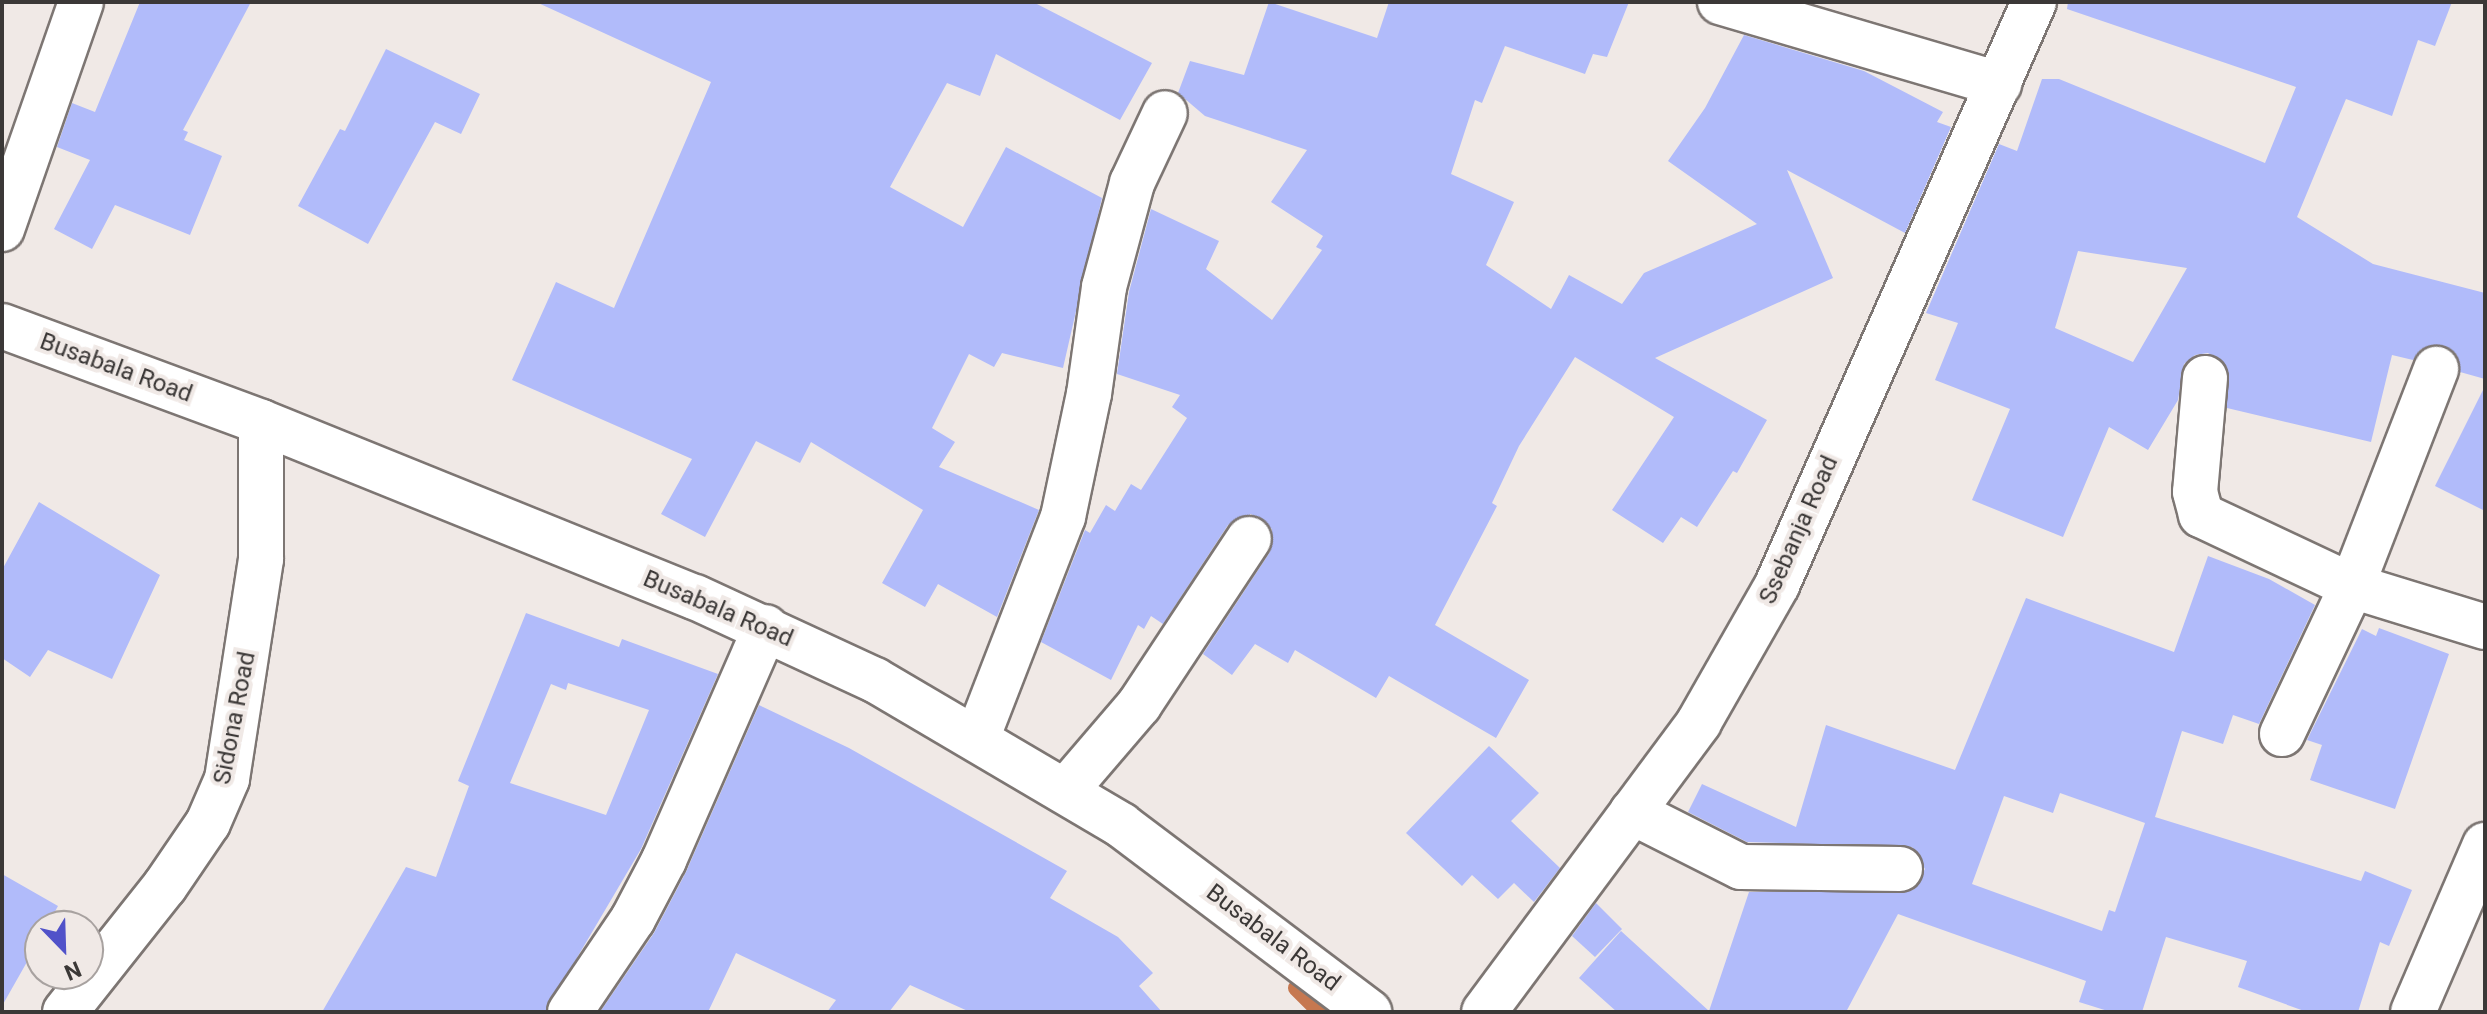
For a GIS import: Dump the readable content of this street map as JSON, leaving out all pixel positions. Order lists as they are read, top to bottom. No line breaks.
{"streets":{"street":["Busabala Road","Ssebanja Road","Sidona Road"]},"crossings":[["Busabala Road","Sidona Road"]],"north":"bottom right"}
